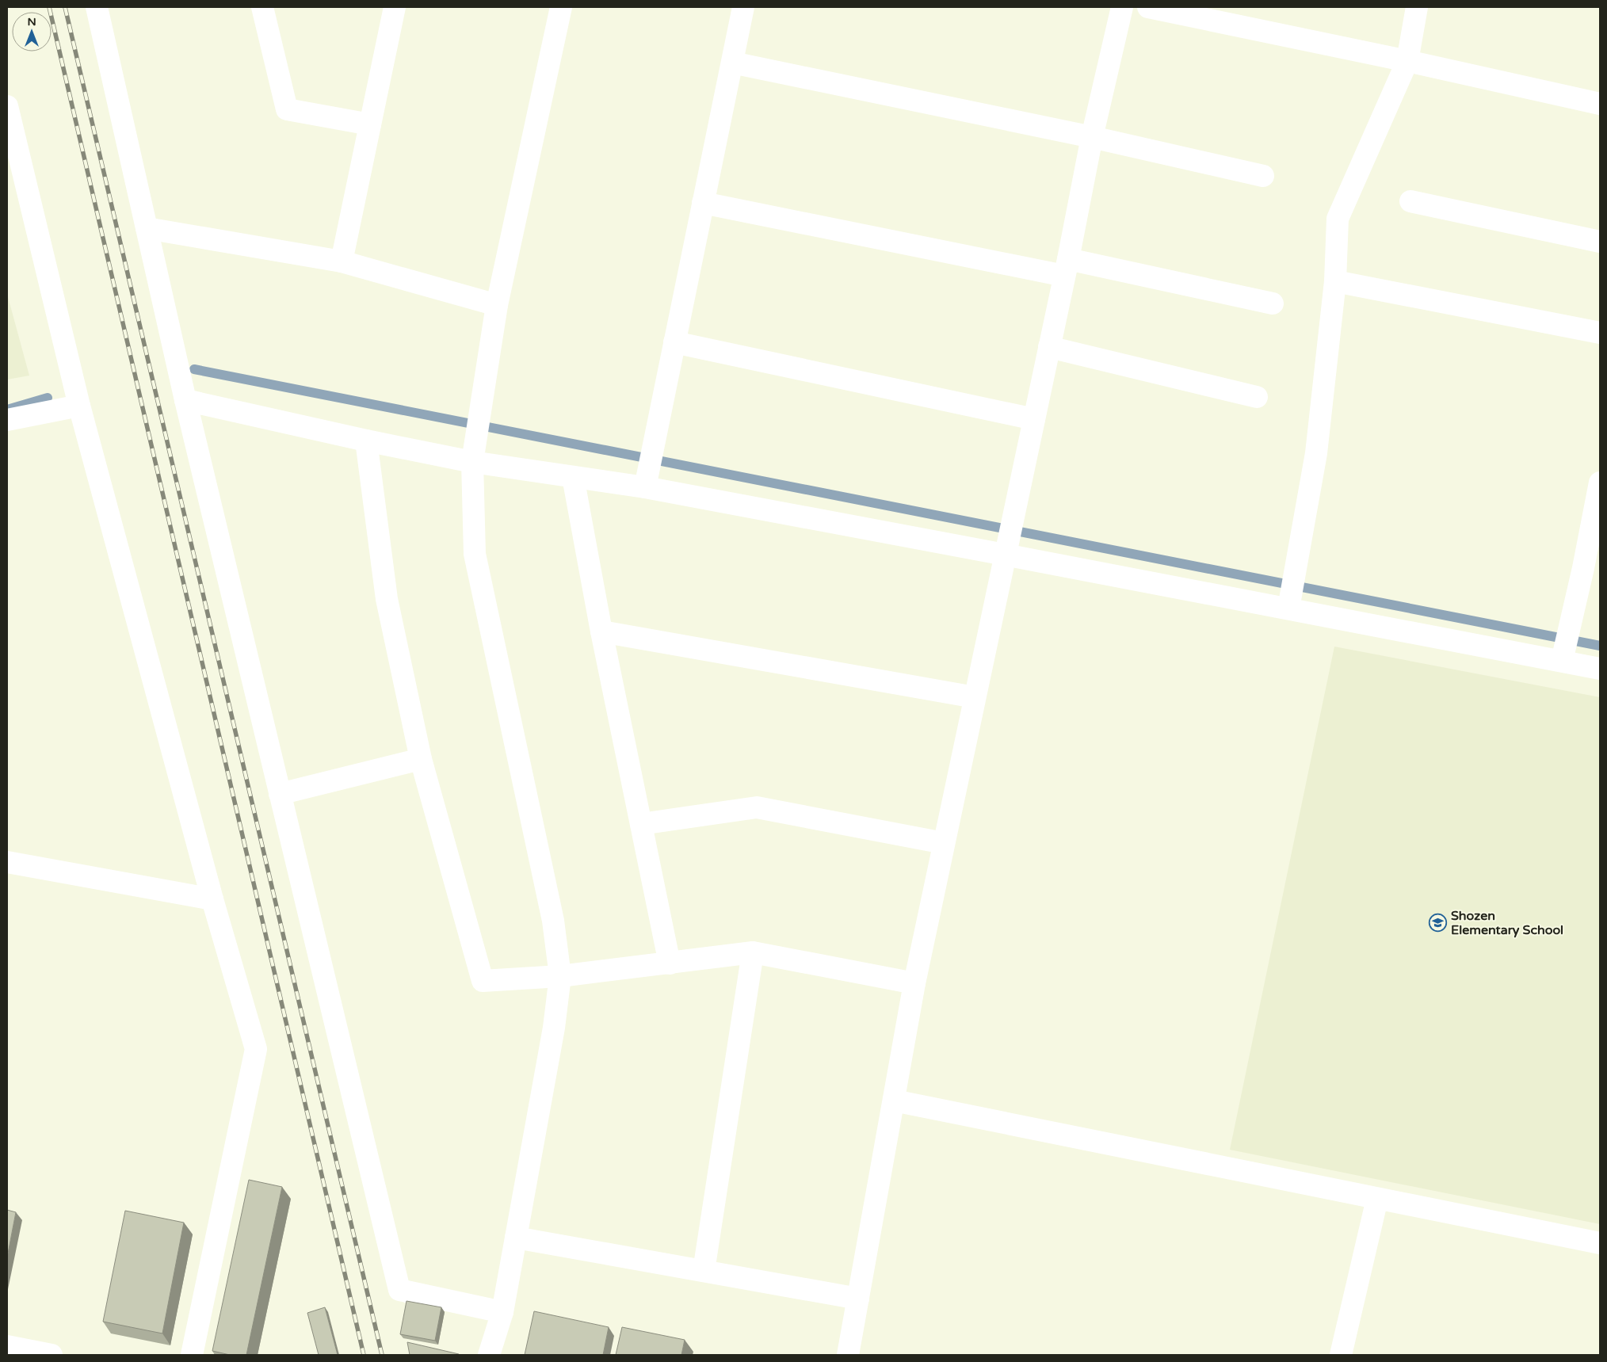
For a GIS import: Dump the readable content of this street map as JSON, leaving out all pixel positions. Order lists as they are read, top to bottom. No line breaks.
{"places":{"school or university":["Shozen Elementary School"]},"north":"top"}
